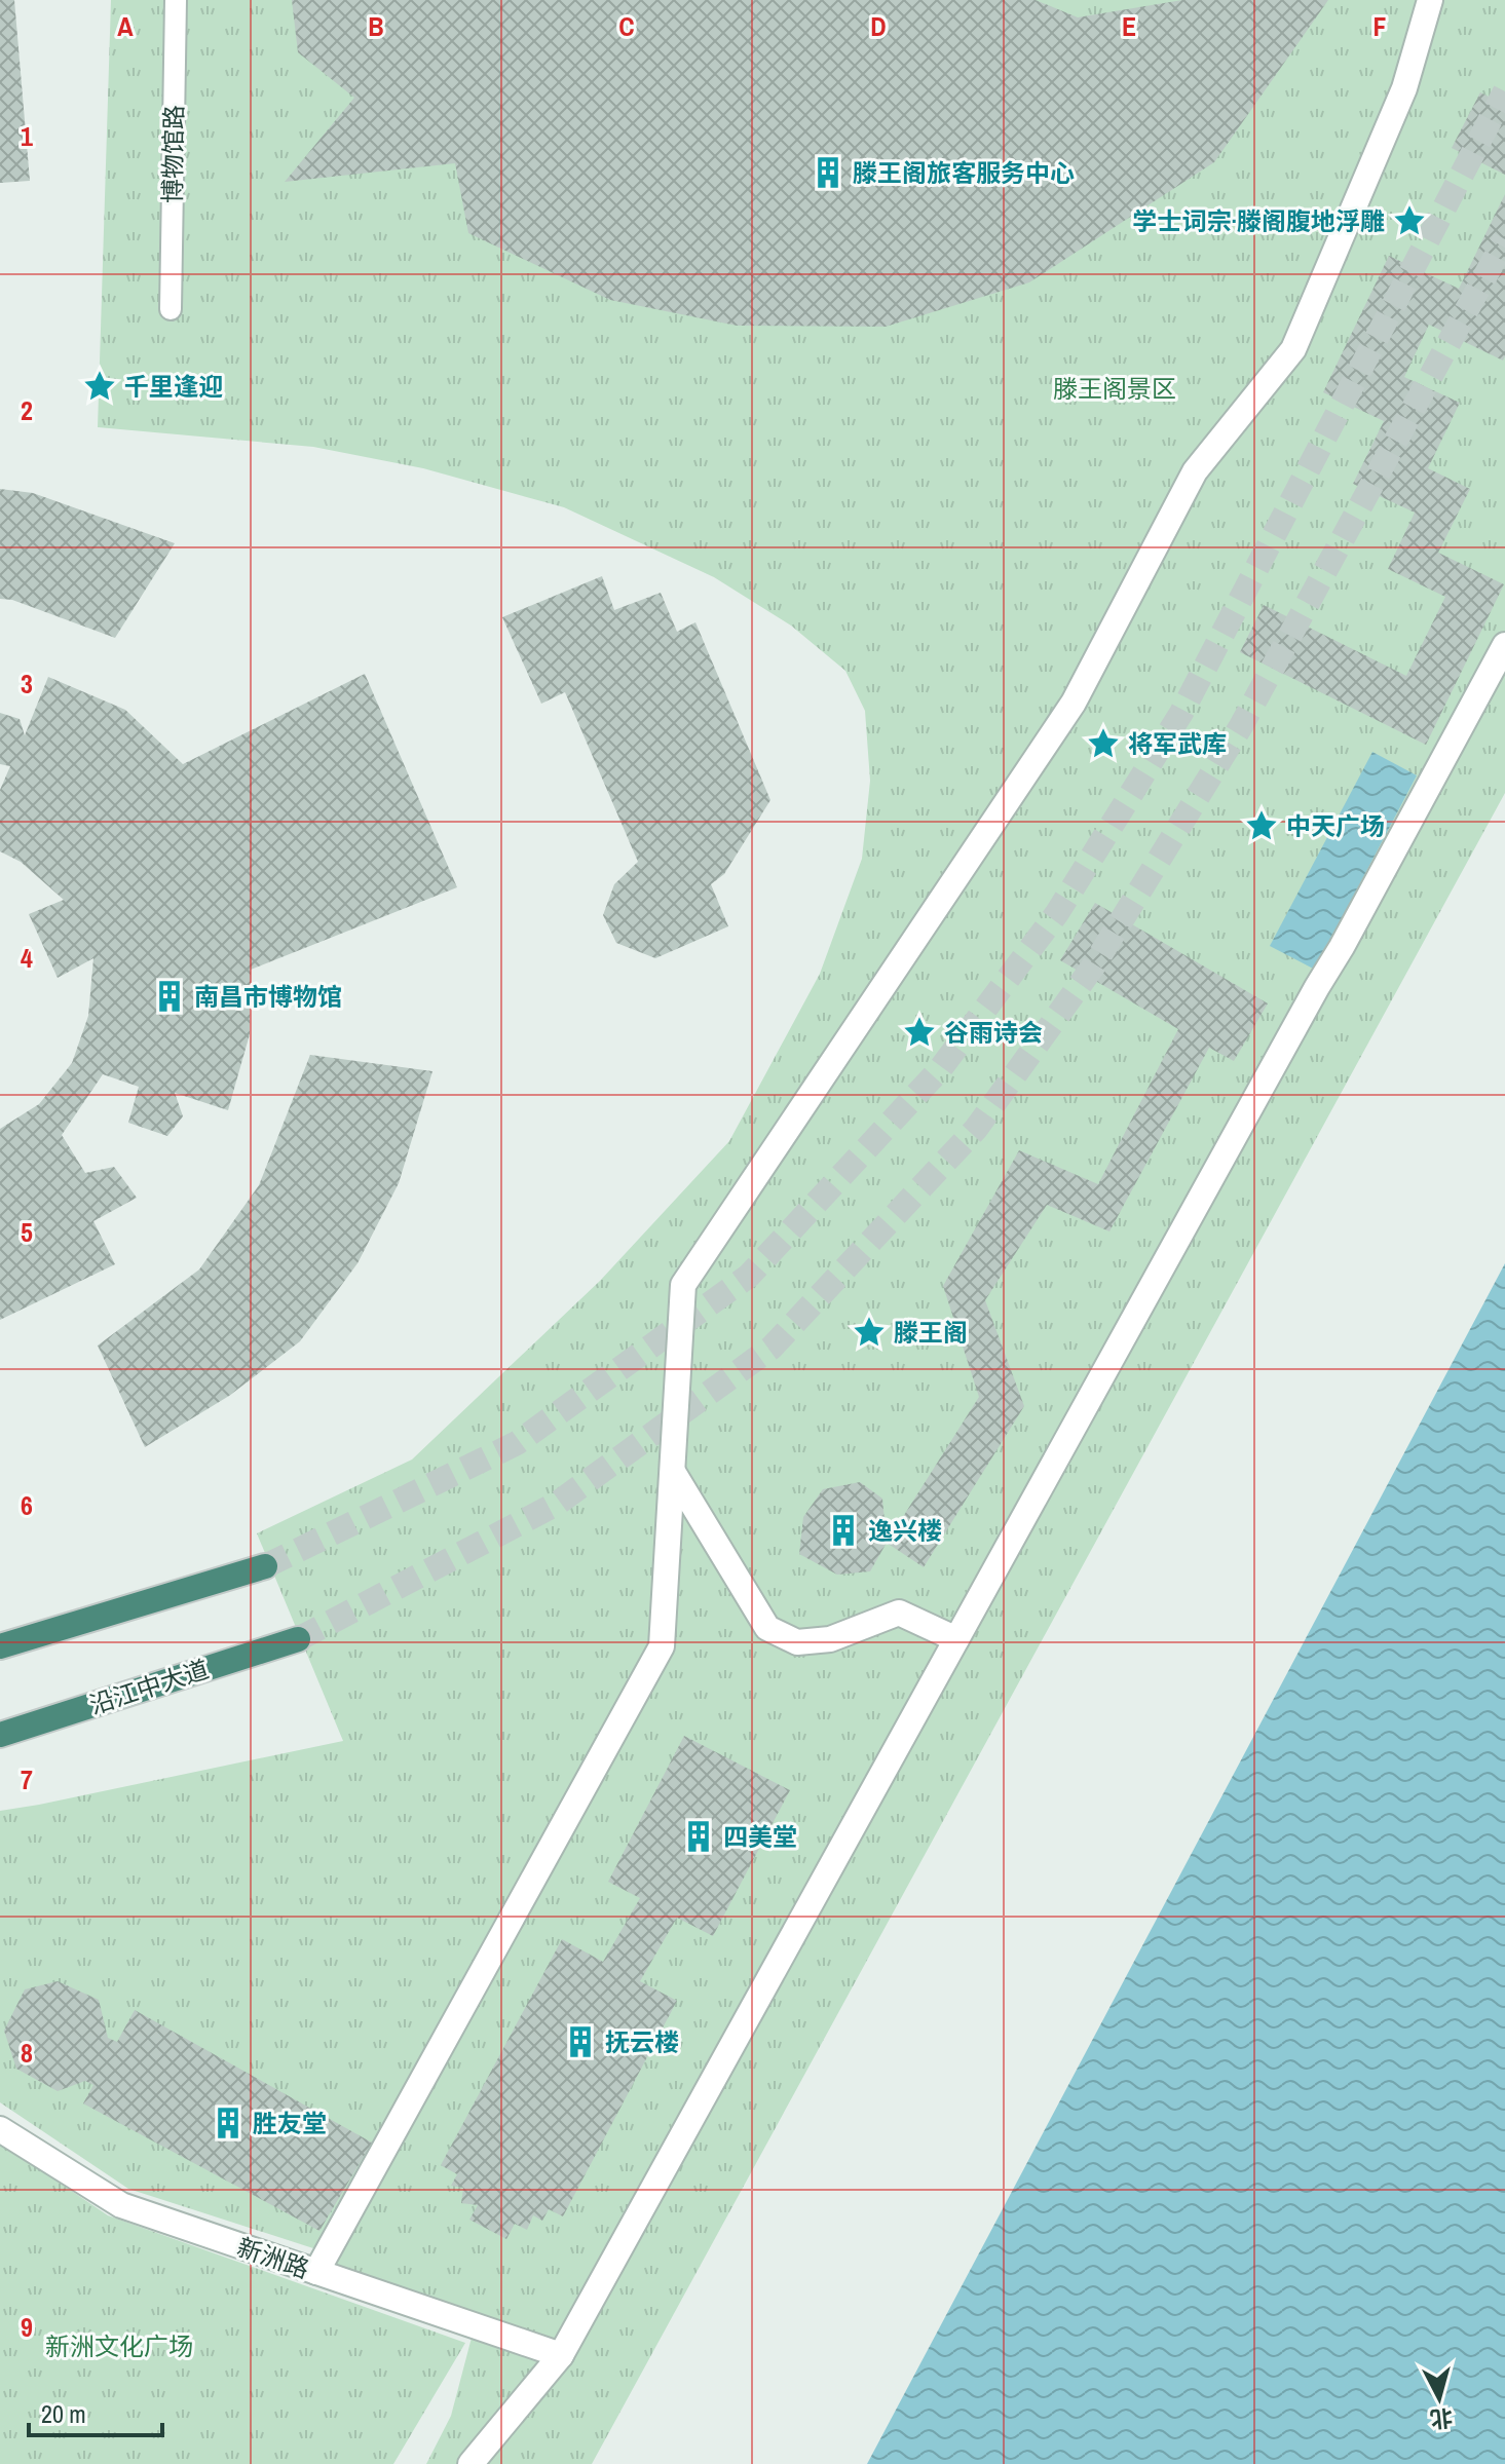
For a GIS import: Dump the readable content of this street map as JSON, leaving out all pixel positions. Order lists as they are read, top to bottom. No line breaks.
{"streets":{"highway":["沿江中大道"],"street":["新洲路"],"lane":["博物馆路"]},"parks":["滕王阁景区","新洲文化广场"],"places":{"building":["滕王阁旅客服务中心","南昌市博物馆","逸兴楼","四美堂","抚云楼","胜友堂"],"place":["学士词宗·滕阁腹地浮雕","千里逢迎","将军武库","中天广场","谷雨诗会","滕王阁"]},"scale_bar":"20 m","north":"bottom","grid":{"columns":["A","B","C","D","E","F"],"rows":["1","2","3","4","5","6","7","8","9"]}}
